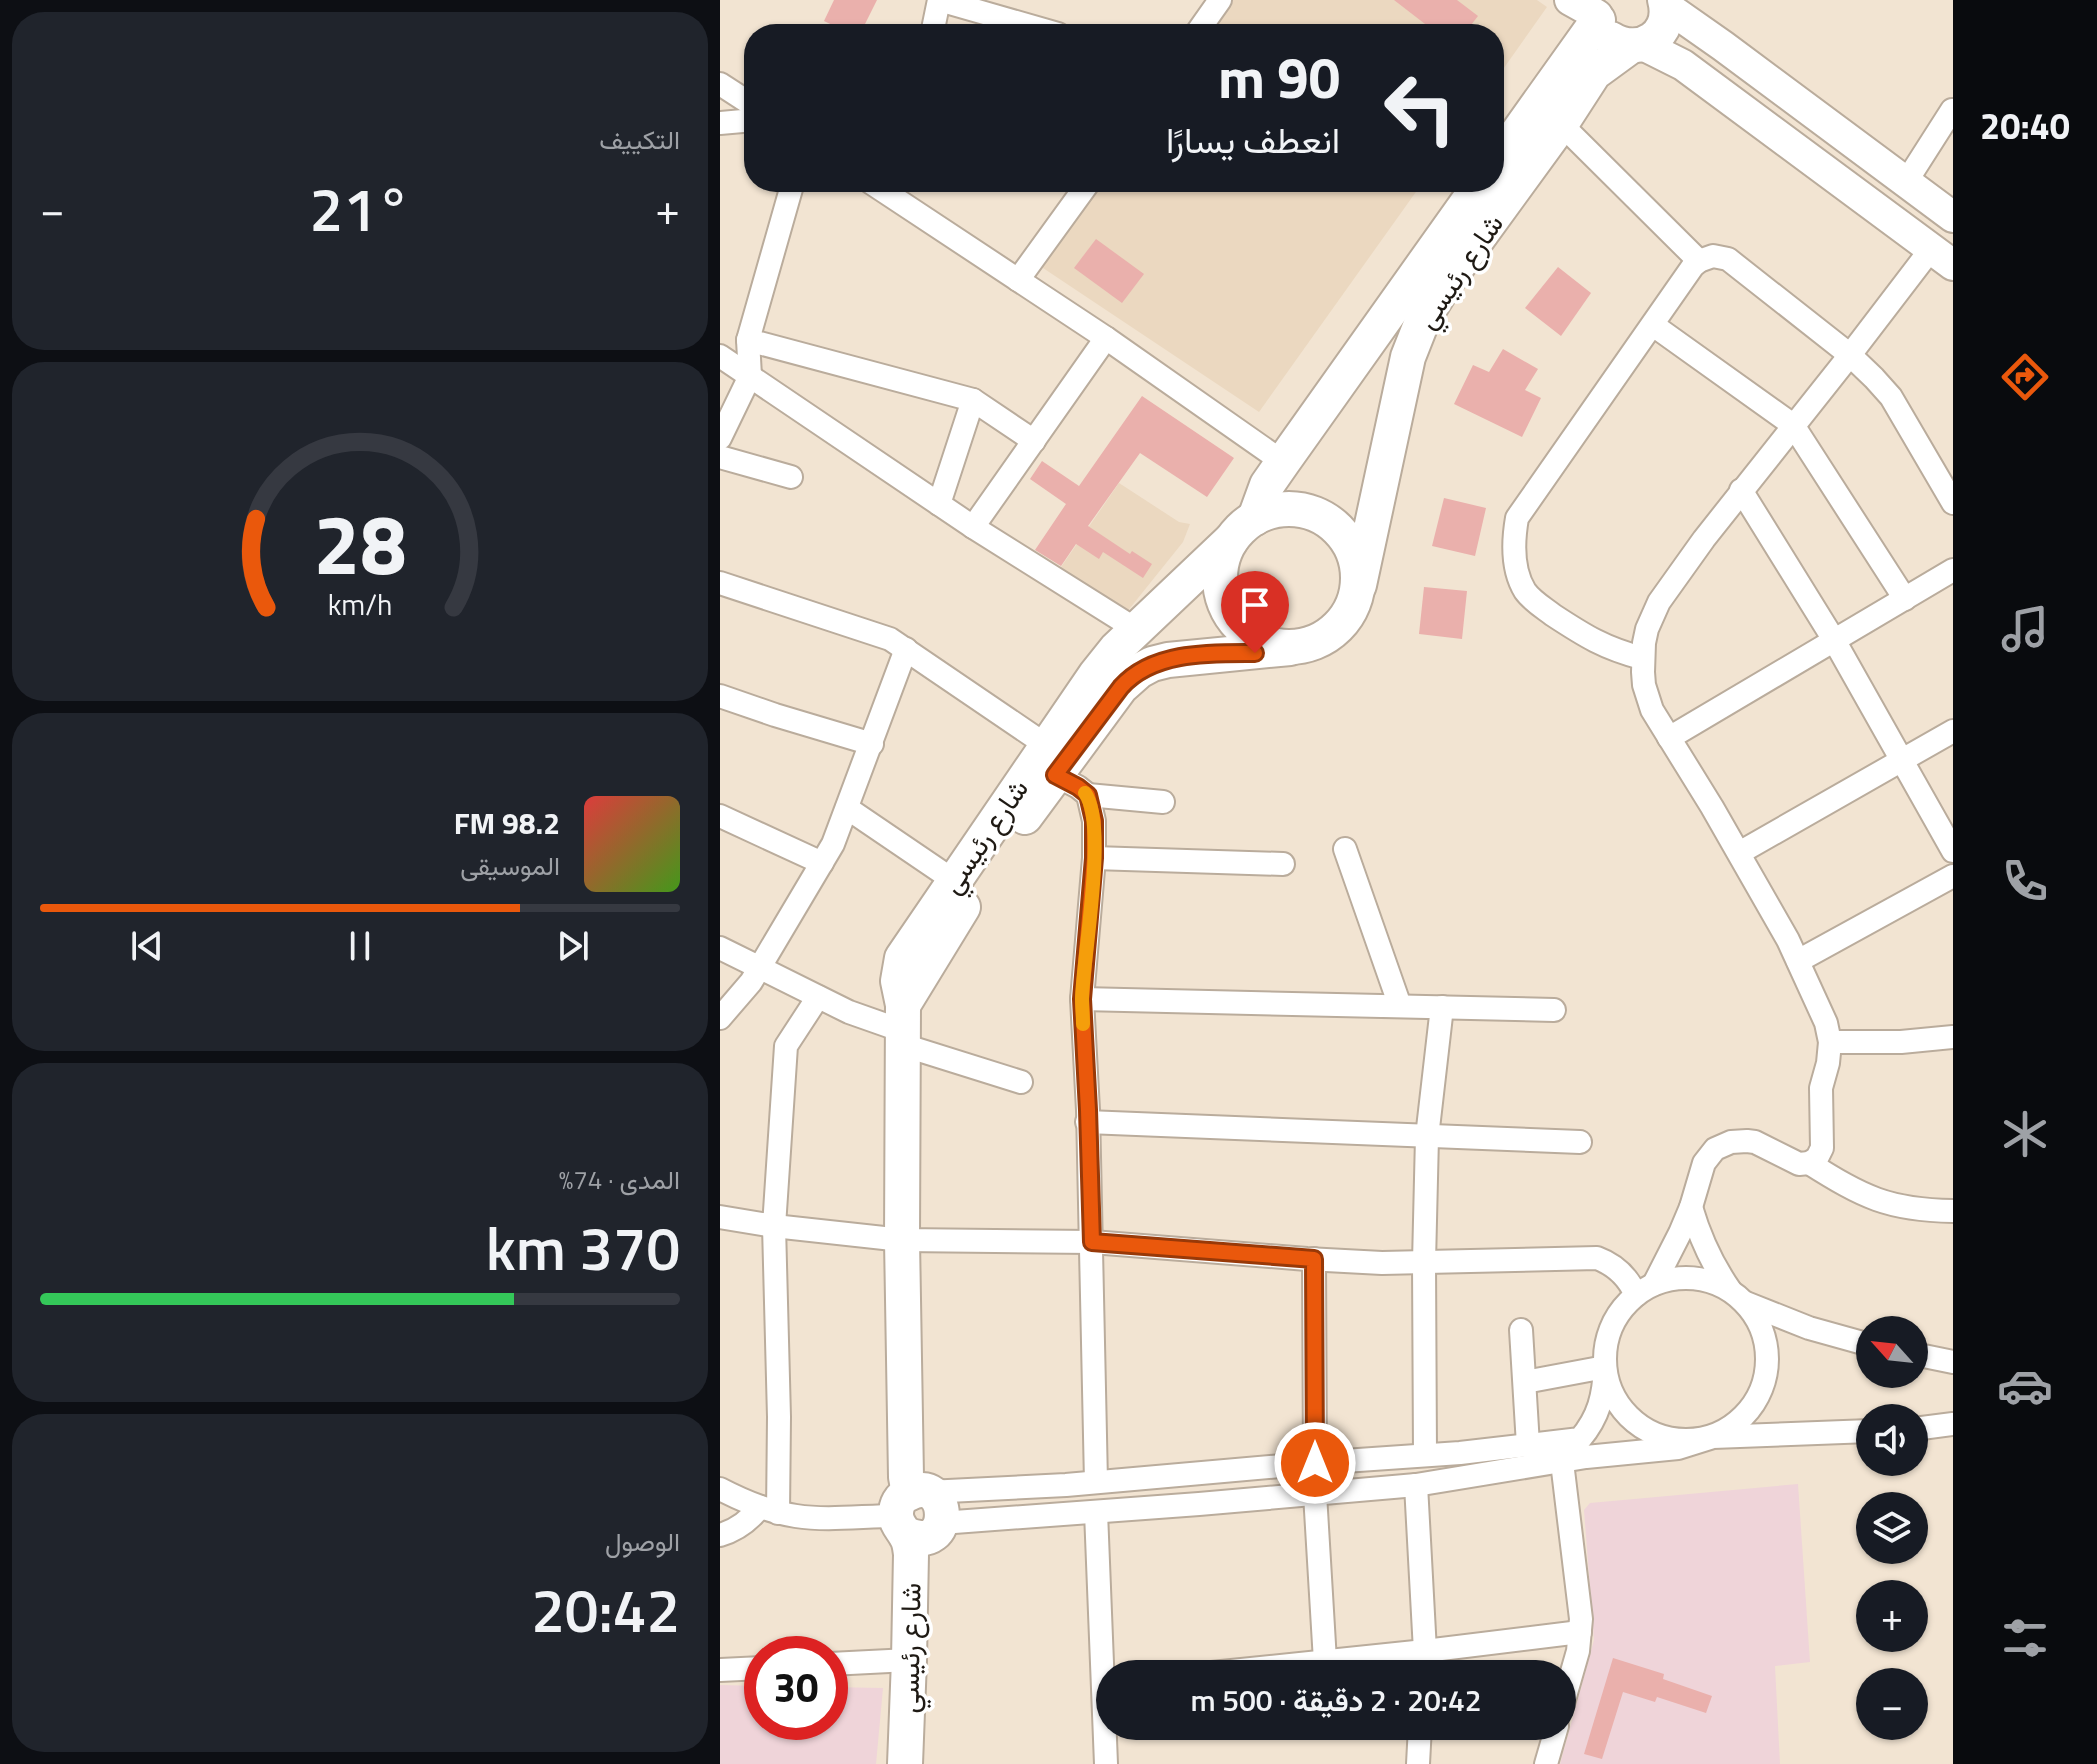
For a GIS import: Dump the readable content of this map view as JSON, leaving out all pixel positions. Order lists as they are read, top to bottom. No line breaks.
{"streets":{"highway":["شارع رئيسي"]},"north":"top left","page":{"tabs":"20:40","tile":["التكييف",["المدى · 74%","370 km"],["الوصول","20:42"]],"turn":["90 m","انعطف يسارًا"],"heat":["−","21°","+"],"song":["98.2 FM","الموسيقى"],"map_buttons":["+","−"],"limit":"30","trip":"20:42 · 2 دقيقة · 500 m","gauge":["28","km/h"]}}
